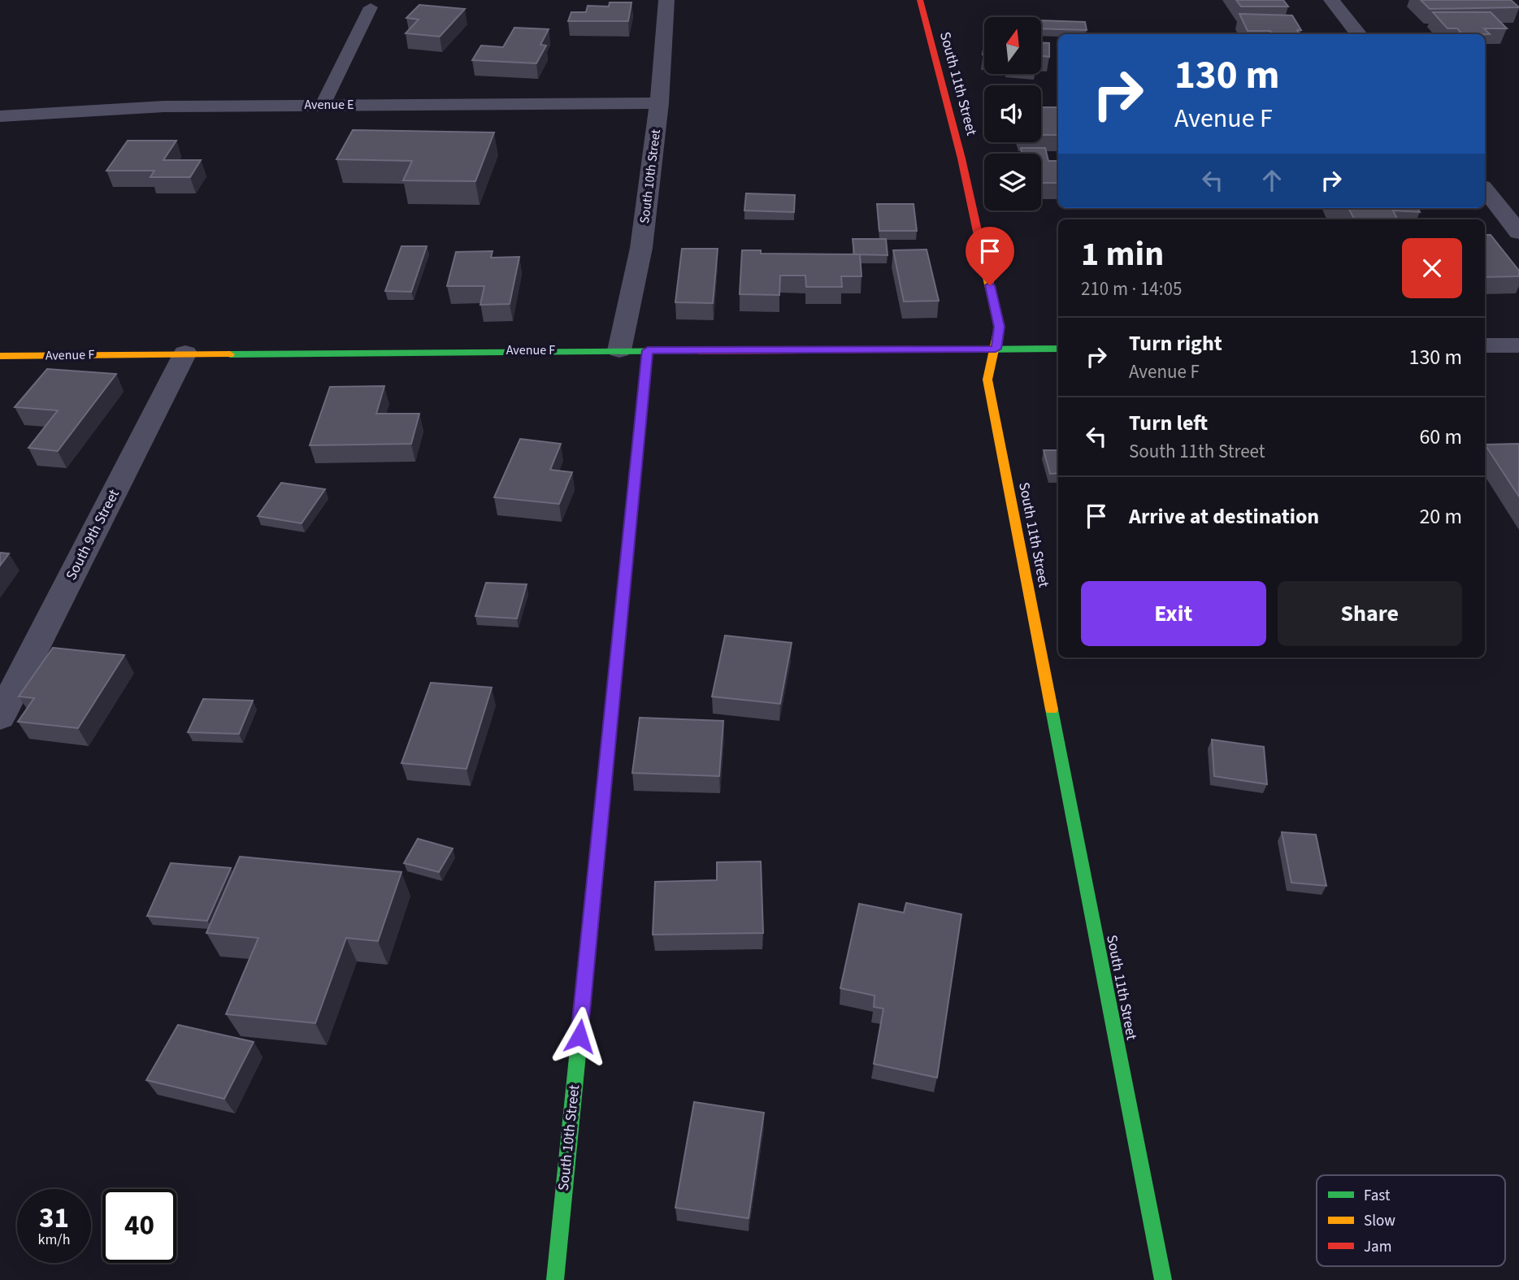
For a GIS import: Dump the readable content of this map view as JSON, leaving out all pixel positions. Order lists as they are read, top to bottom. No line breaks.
{"streets":{"street":["South 11th Street","Avenue E","South 10th Street","Avenue F","South 9th Street"]},"crossings":[["South 11th Street","Avenue F"],["Avenue E","South 10th Street"],["South 10th Street","Avenue F"],["Avenue F","South 9th Street"]],"legend":["Fast","Slow","Jam"],"north":"top","page":{"turn":["130 m","Avenue F"],"heading":["1 min","210 m · 14:05"],"list":[{"name":"Turn right","note":"Avenue F","value":"130 m"},{"name":"Turn left","note":"South 11th Street","value":"60 m"},{"name":"Arrive at destination","value":"20 m"}],"buttons":["Exit","Share"],"speed":"31 km/h","limit":"40"}}
